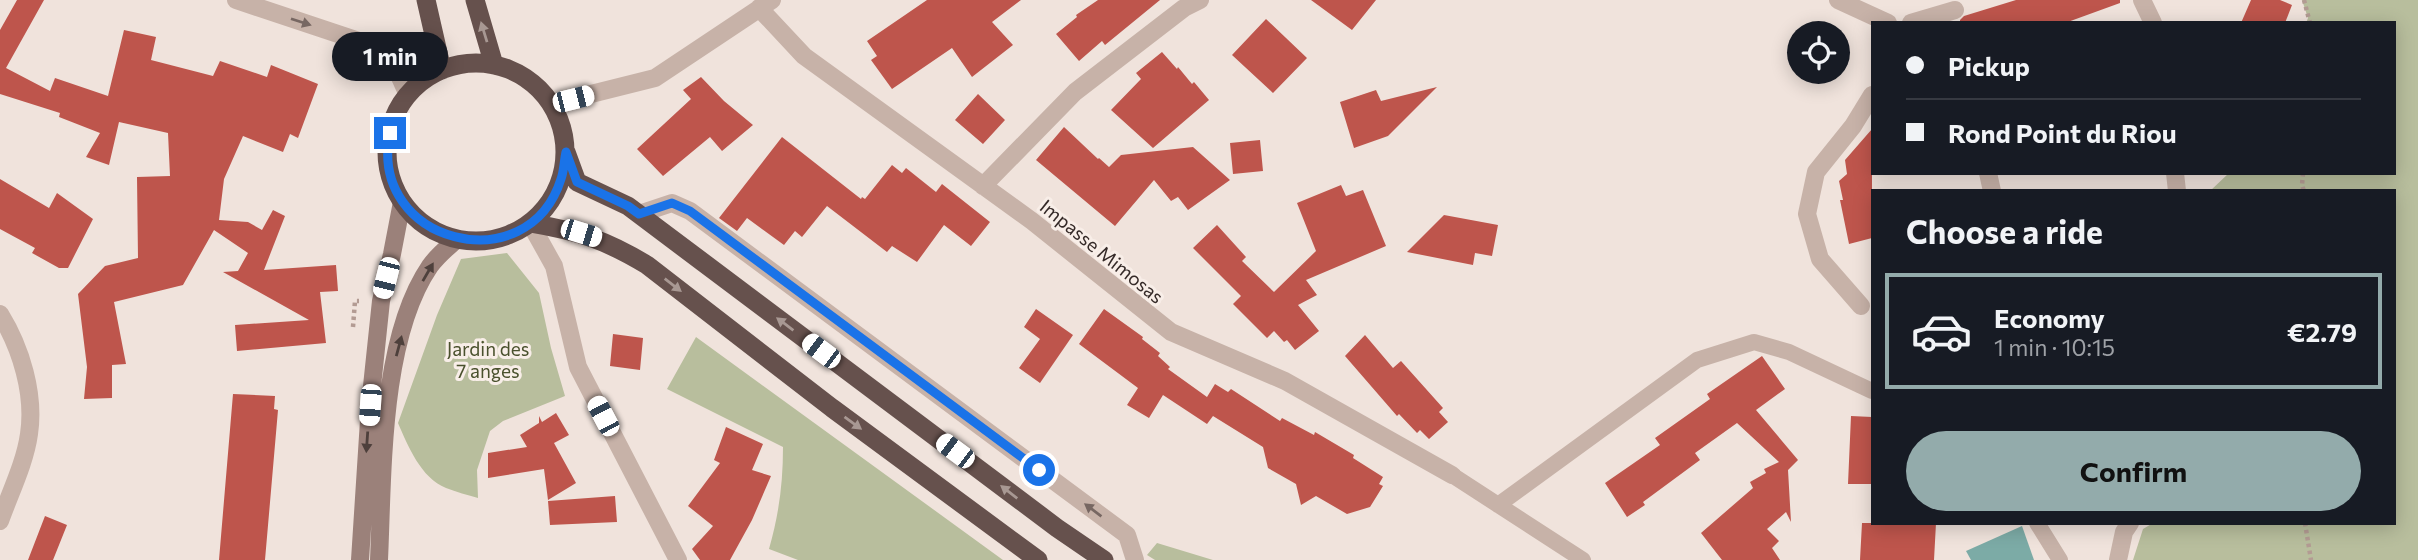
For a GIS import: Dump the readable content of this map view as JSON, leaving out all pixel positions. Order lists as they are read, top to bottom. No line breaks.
{"streets":{"street":["Impasse Mimosas"]},"parks":["Jardin des 7 anges"],"page":{"banner":["Pickup","Rond Point du Riou"],"bubble":"1 min","heading":"Choose a ride","list":[{"name":"Economy","note":"1 min · 10:15","value":"€2.79"}],"buttons":"Confirm"}}
